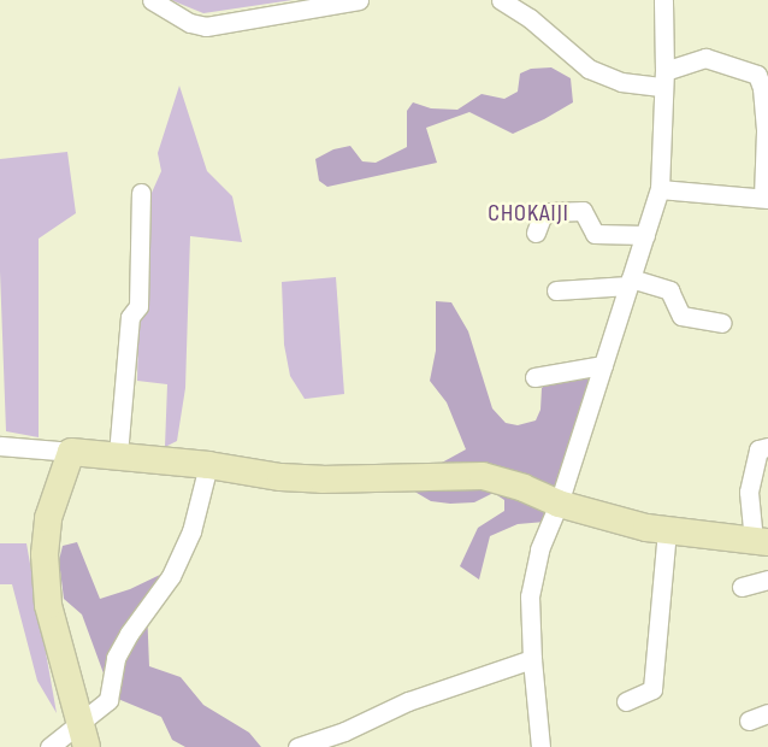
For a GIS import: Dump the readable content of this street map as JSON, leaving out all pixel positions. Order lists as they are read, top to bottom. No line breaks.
{"districts":["CHOKAIJI"]}
